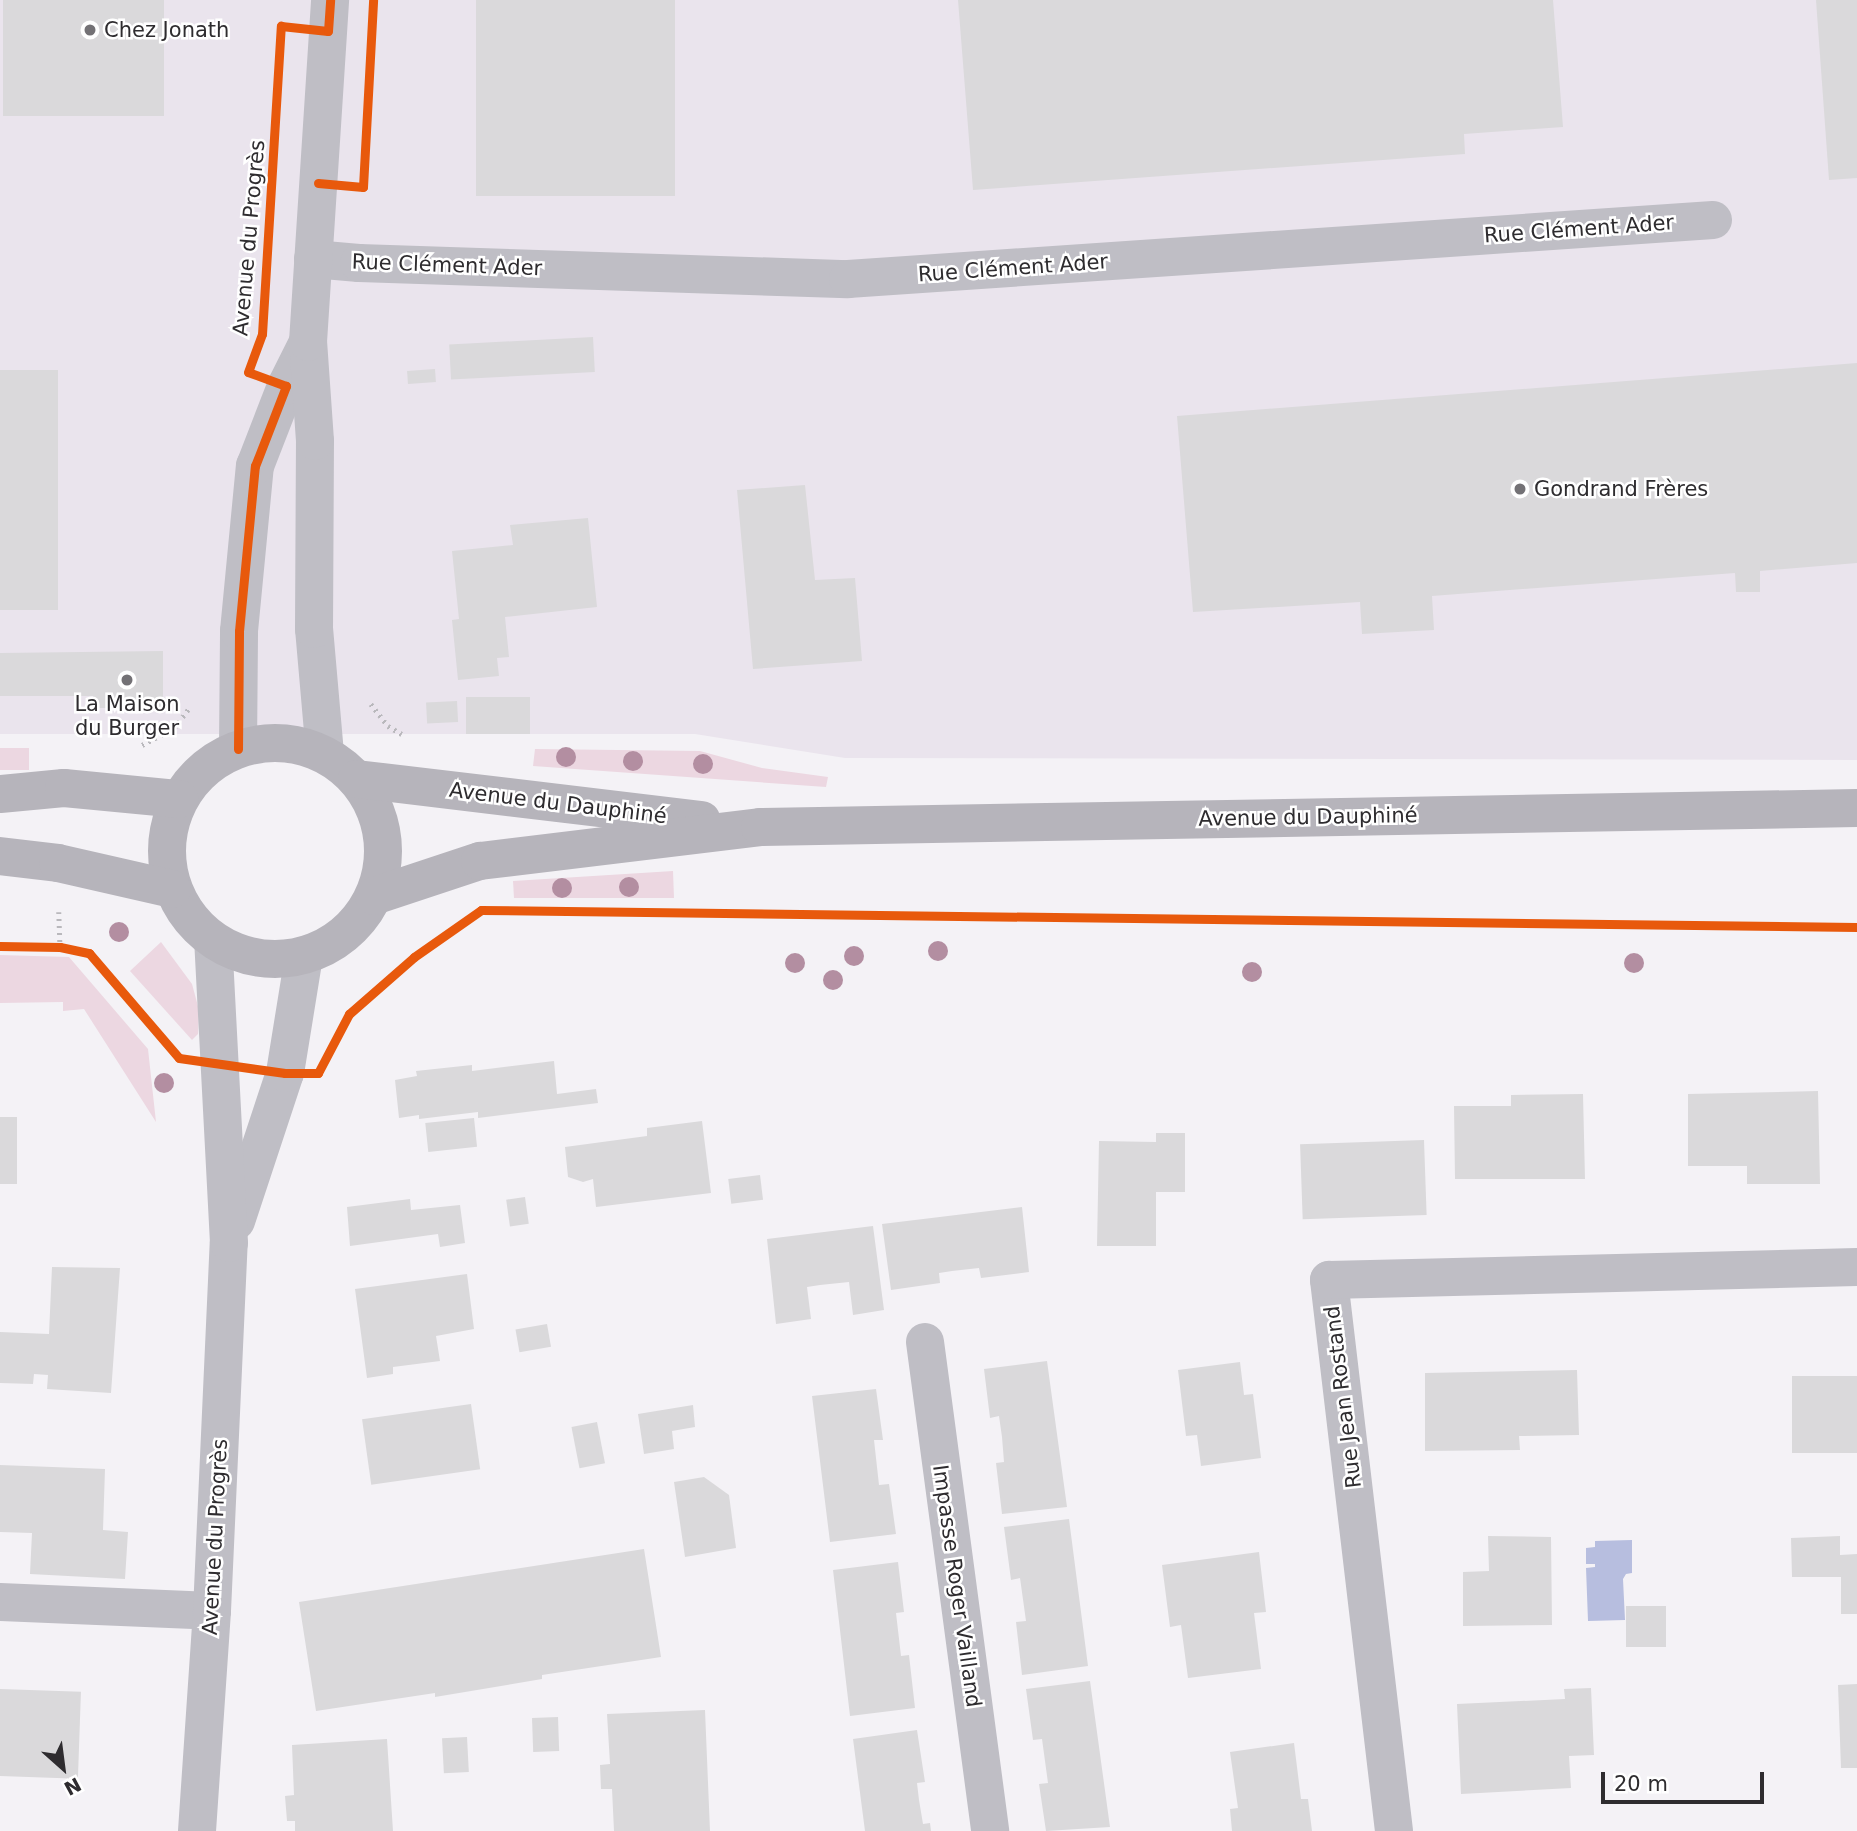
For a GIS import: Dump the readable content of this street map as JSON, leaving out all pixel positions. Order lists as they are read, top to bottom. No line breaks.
{"streets":{"main road":["Avenue du Dauphiné"],"street":["Rue Clément Ader","Avenue du Progrès","Rue Jean Rostand","Impasse Roger Vailland"]},"crossings":[["Avenue du Progrès","Avenue du Dauphiné"]],"places":["Chez Jonath","Gondrand Frères","La Maison du Burger"],"scale_bar":"20 m","north":"bottom right"}
